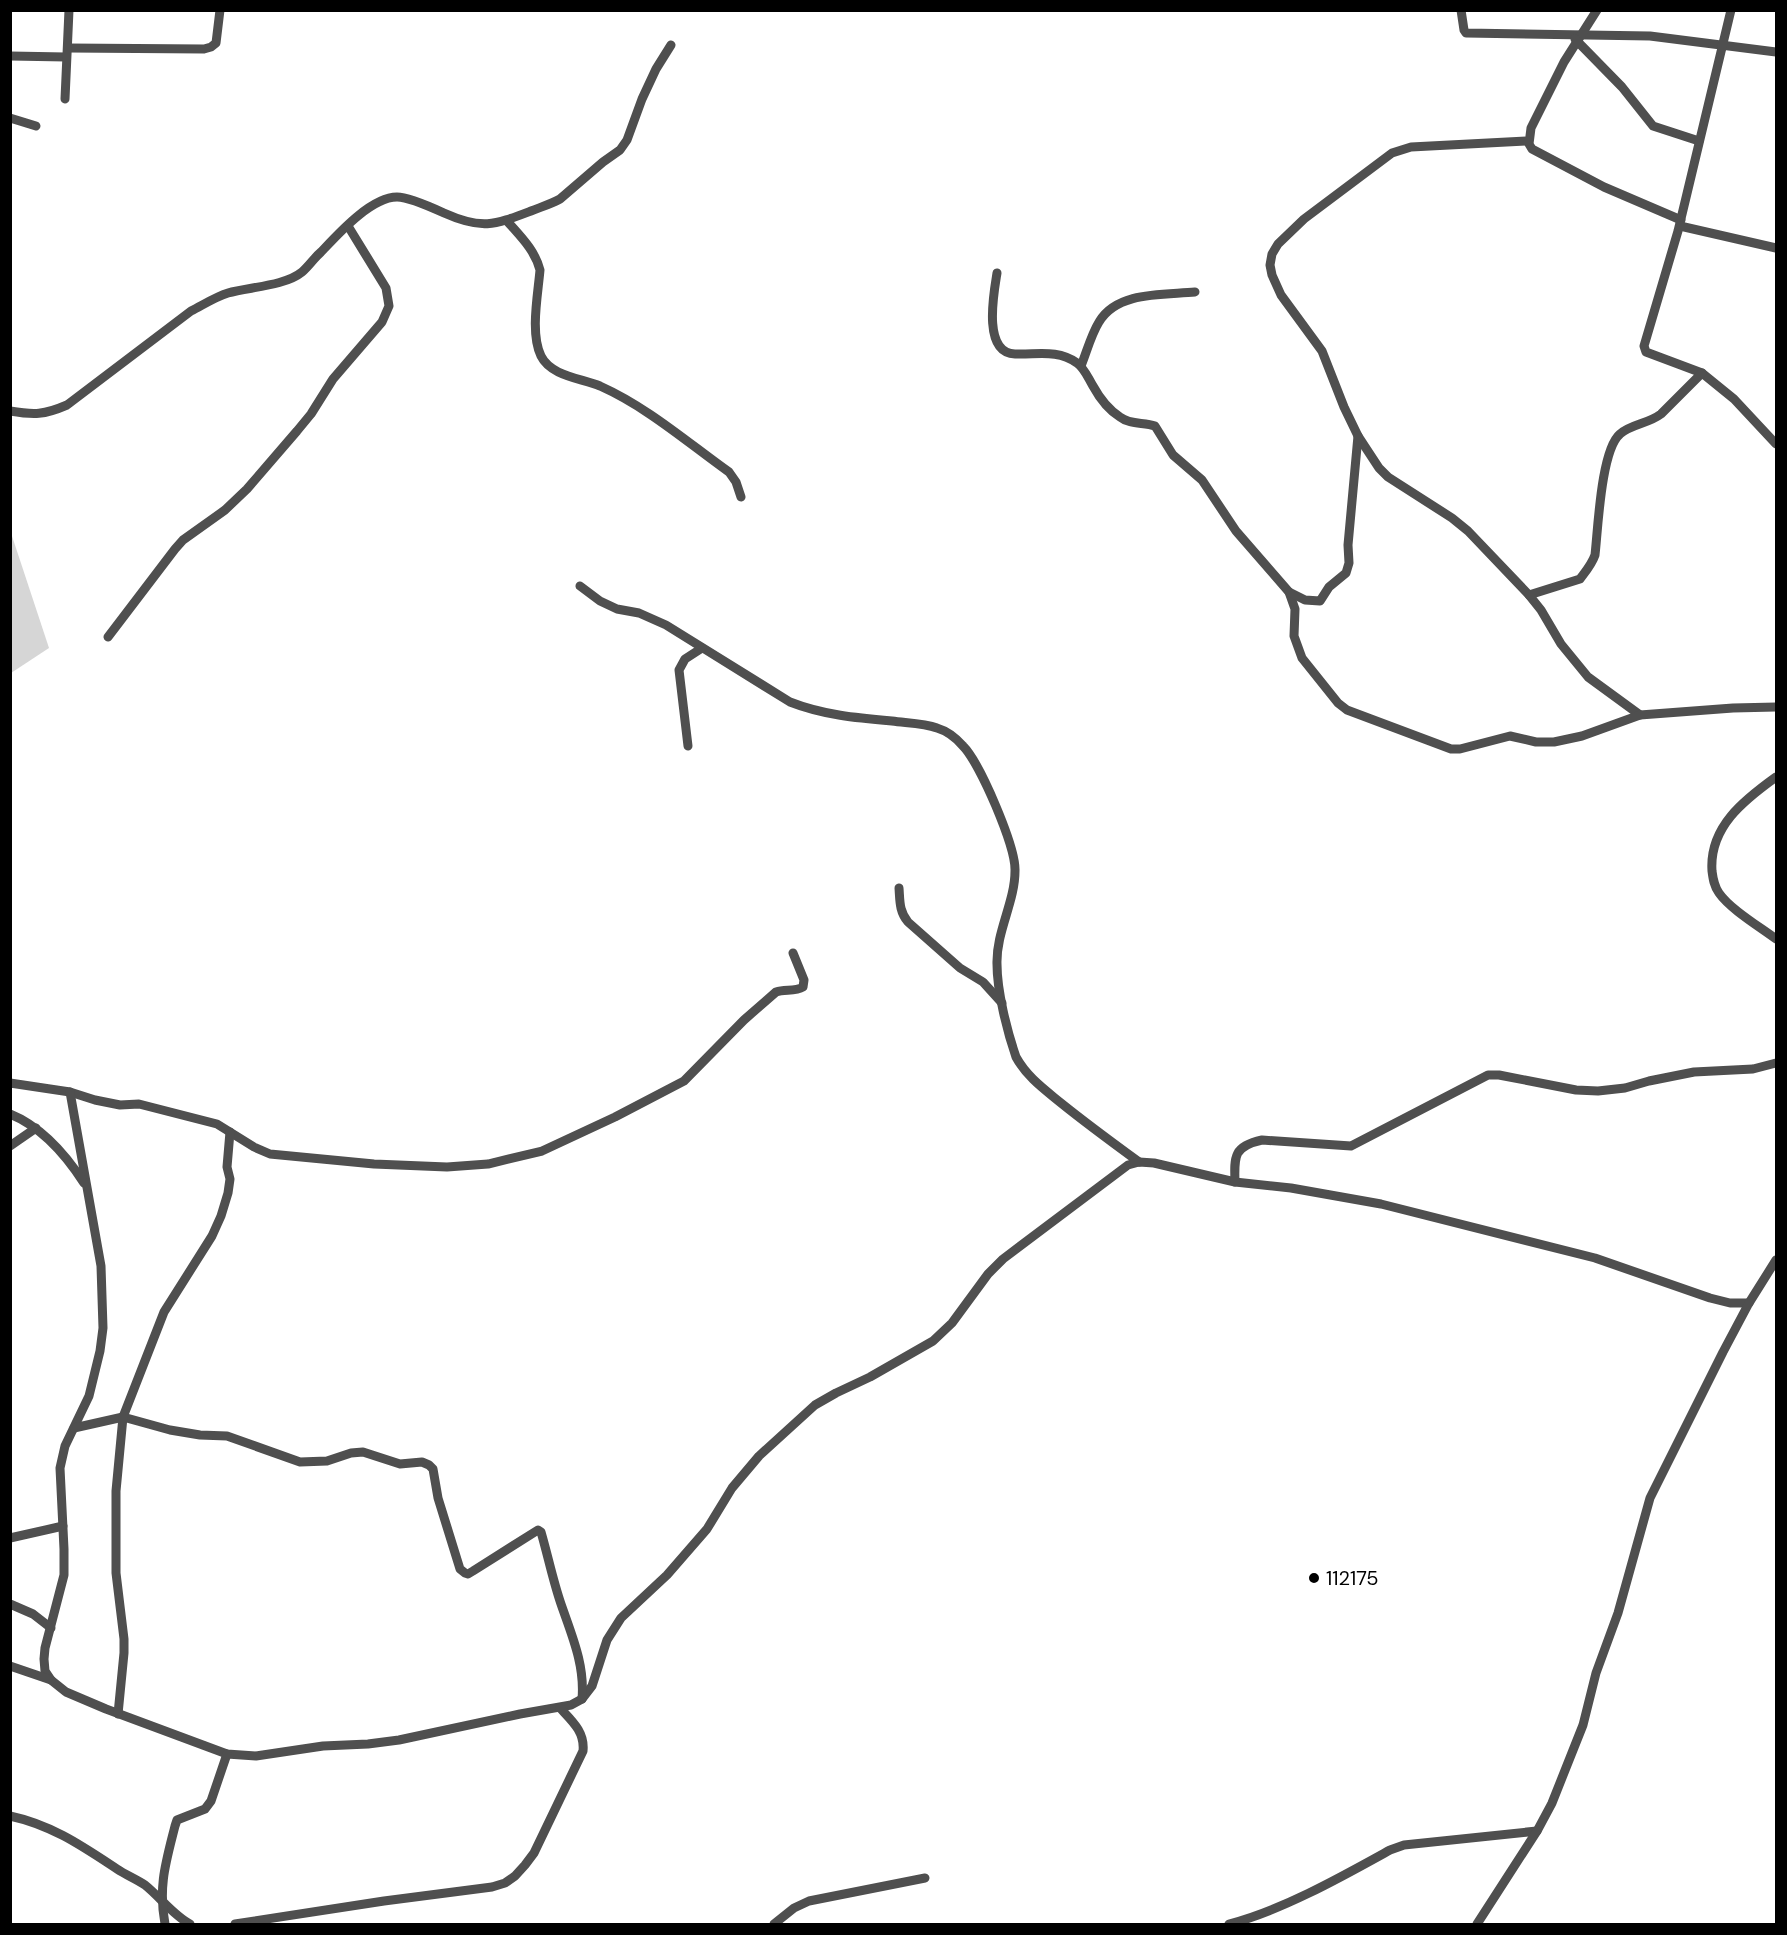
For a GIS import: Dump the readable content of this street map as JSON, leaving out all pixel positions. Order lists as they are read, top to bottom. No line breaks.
{"places":["112175"]}
